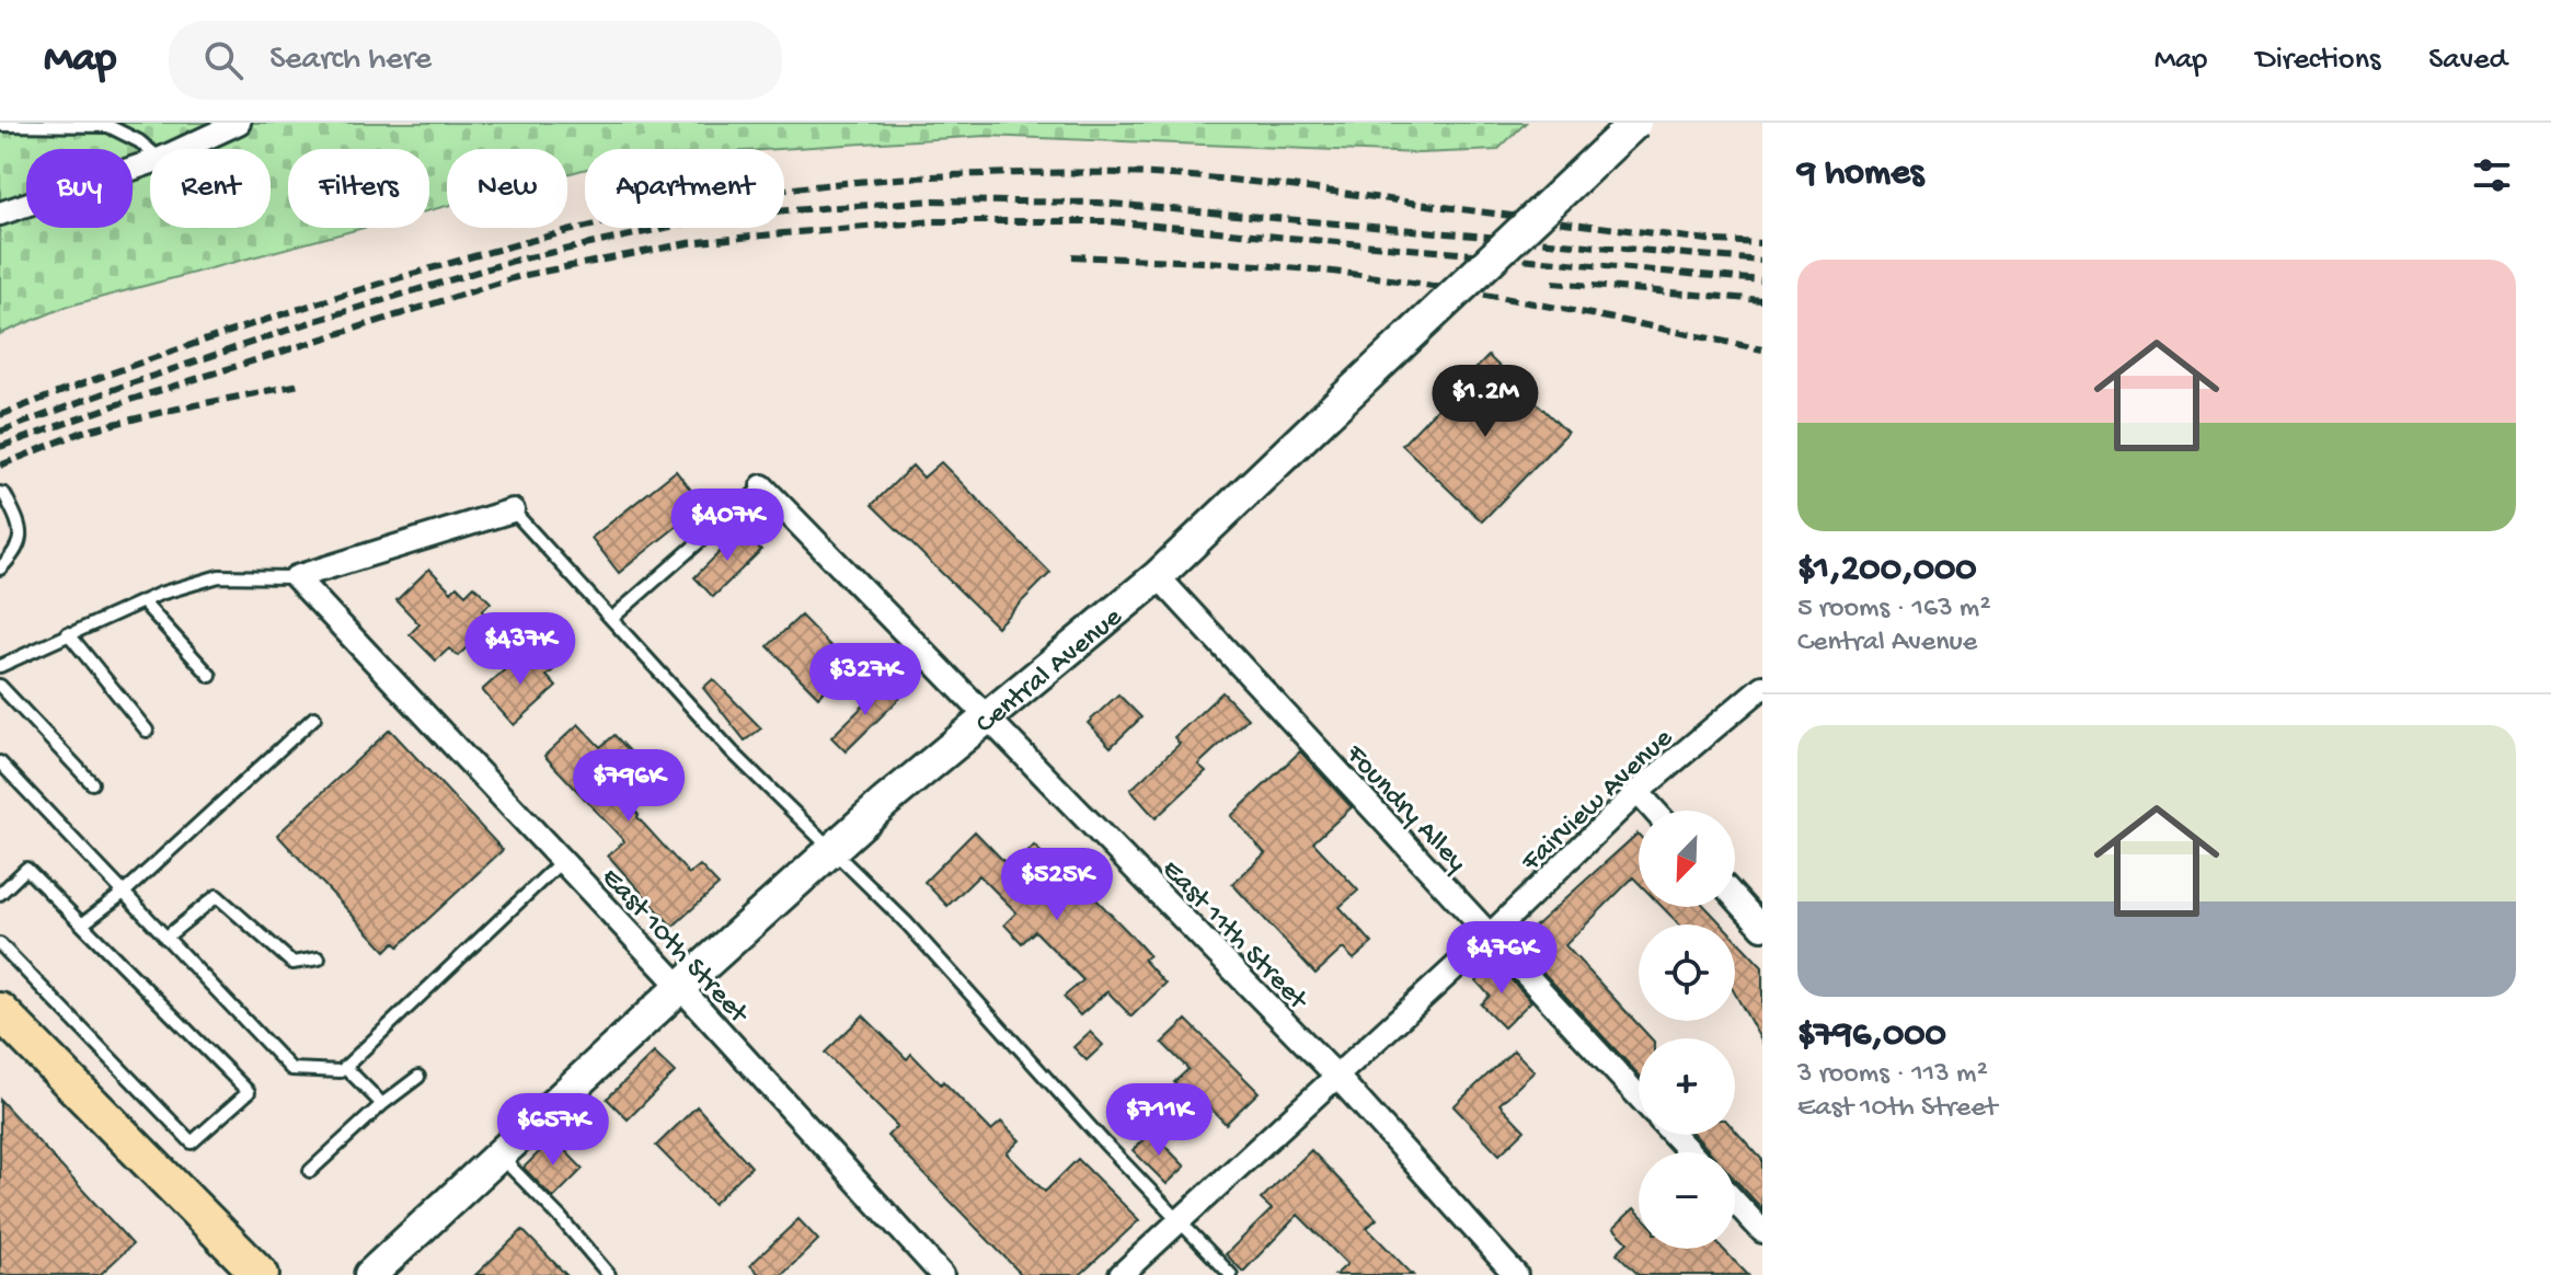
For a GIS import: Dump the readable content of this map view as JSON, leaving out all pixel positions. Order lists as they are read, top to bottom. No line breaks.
{"streets":{"main road":["Central Avenue"],"street":["Fairview Avenue","Foundry Alley","East 11th Street","East 10th Street"]},"crossings":[["Central Avenue","Foundry Alley"],["Central Avenue","East 11th Street"],["Central Avenue","East 10th Street"],["Fairview Avenue","Foundry Alley"],["Fairview Avenue","East 11th Street"]],"north":"bottom left","page":{"header":"Map","search":"Search here","nav":["Map","Directions","Saved"],"heading":"9 homes","chip":["Buy","Rent","Filters","New","Apartment"],"list":[{"name":"$1,200,000","note":"5 rooms · 163 m² · Central Avenue"},{"name":"$796,000","note":"3 rooms · 113 m² · East 10th Street"}],"price":["$1.2M","$407K","$437K","$327K","$796K","$525K","$476K","$711K","$657K"],"map_buttons":["+","−"]}}
